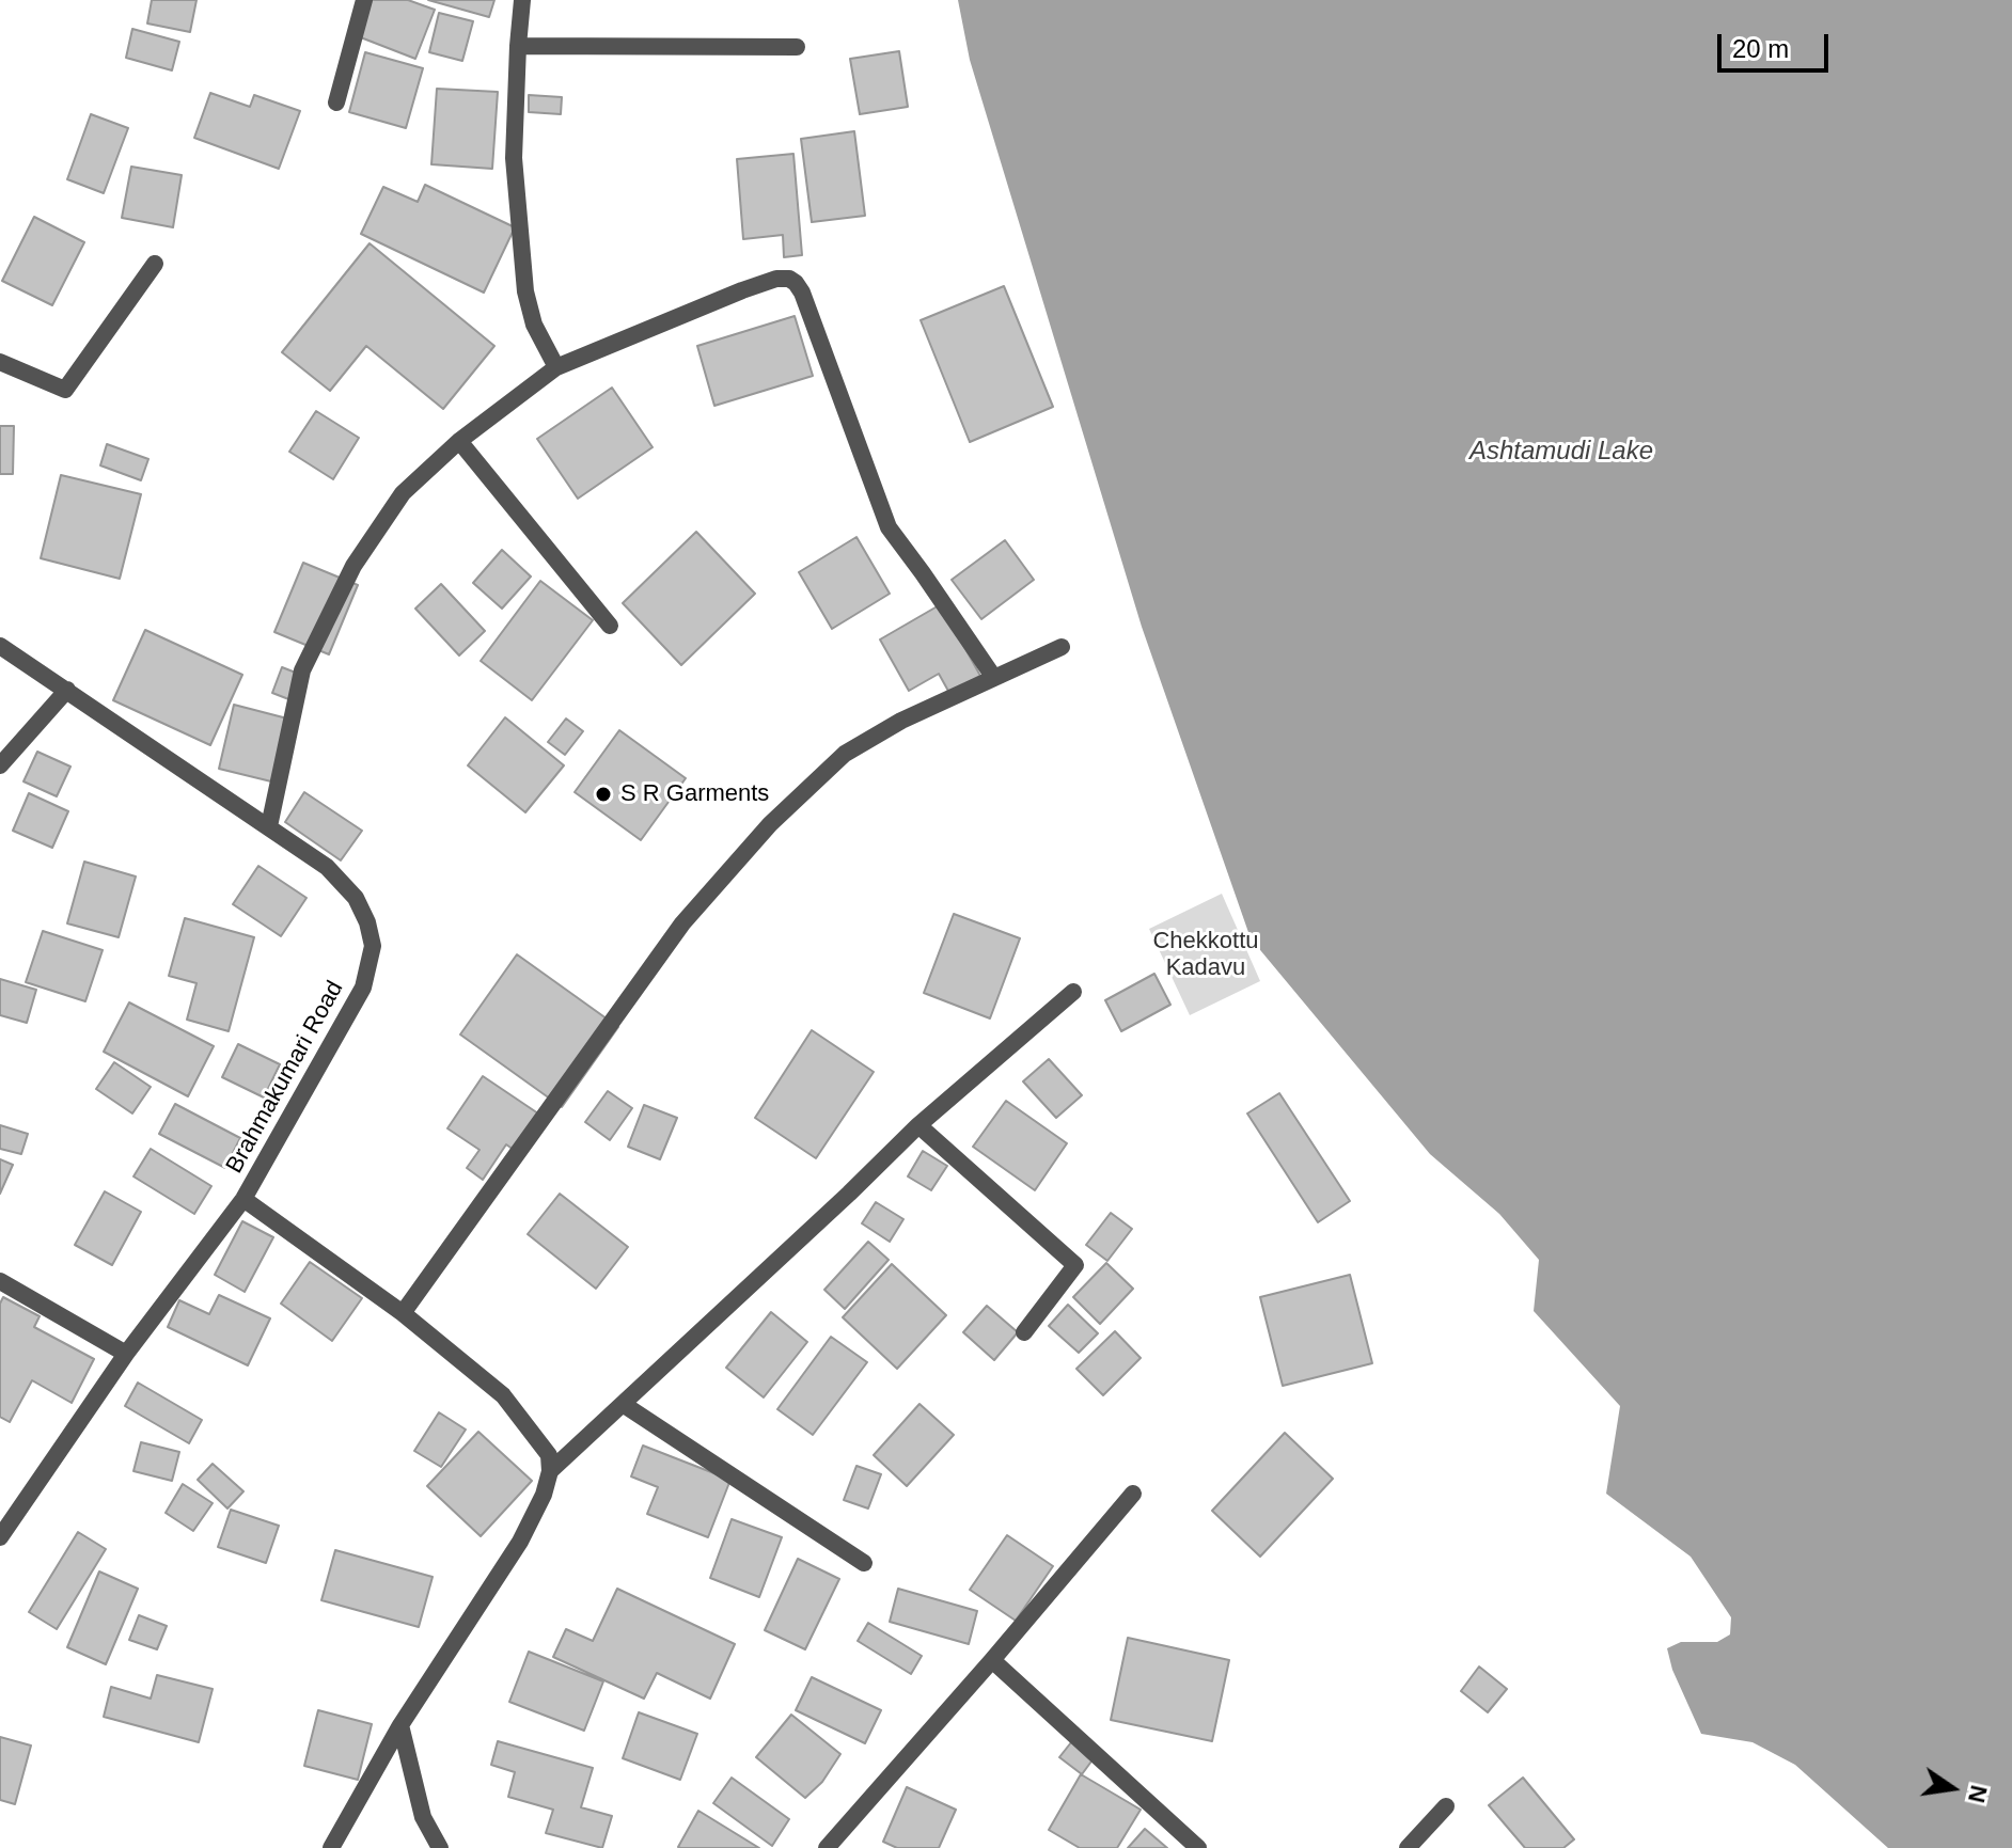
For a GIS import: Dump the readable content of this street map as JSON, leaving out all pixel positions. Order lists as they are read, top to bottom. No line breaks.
{"streets":{"street":["Brahmakumari Road"]},"water":["Ashtamudi Lake"],"parks":["Chekkottu Kadavu"],"places":["S R Garments"],"scale_bar":"20 m","north":"right"}
